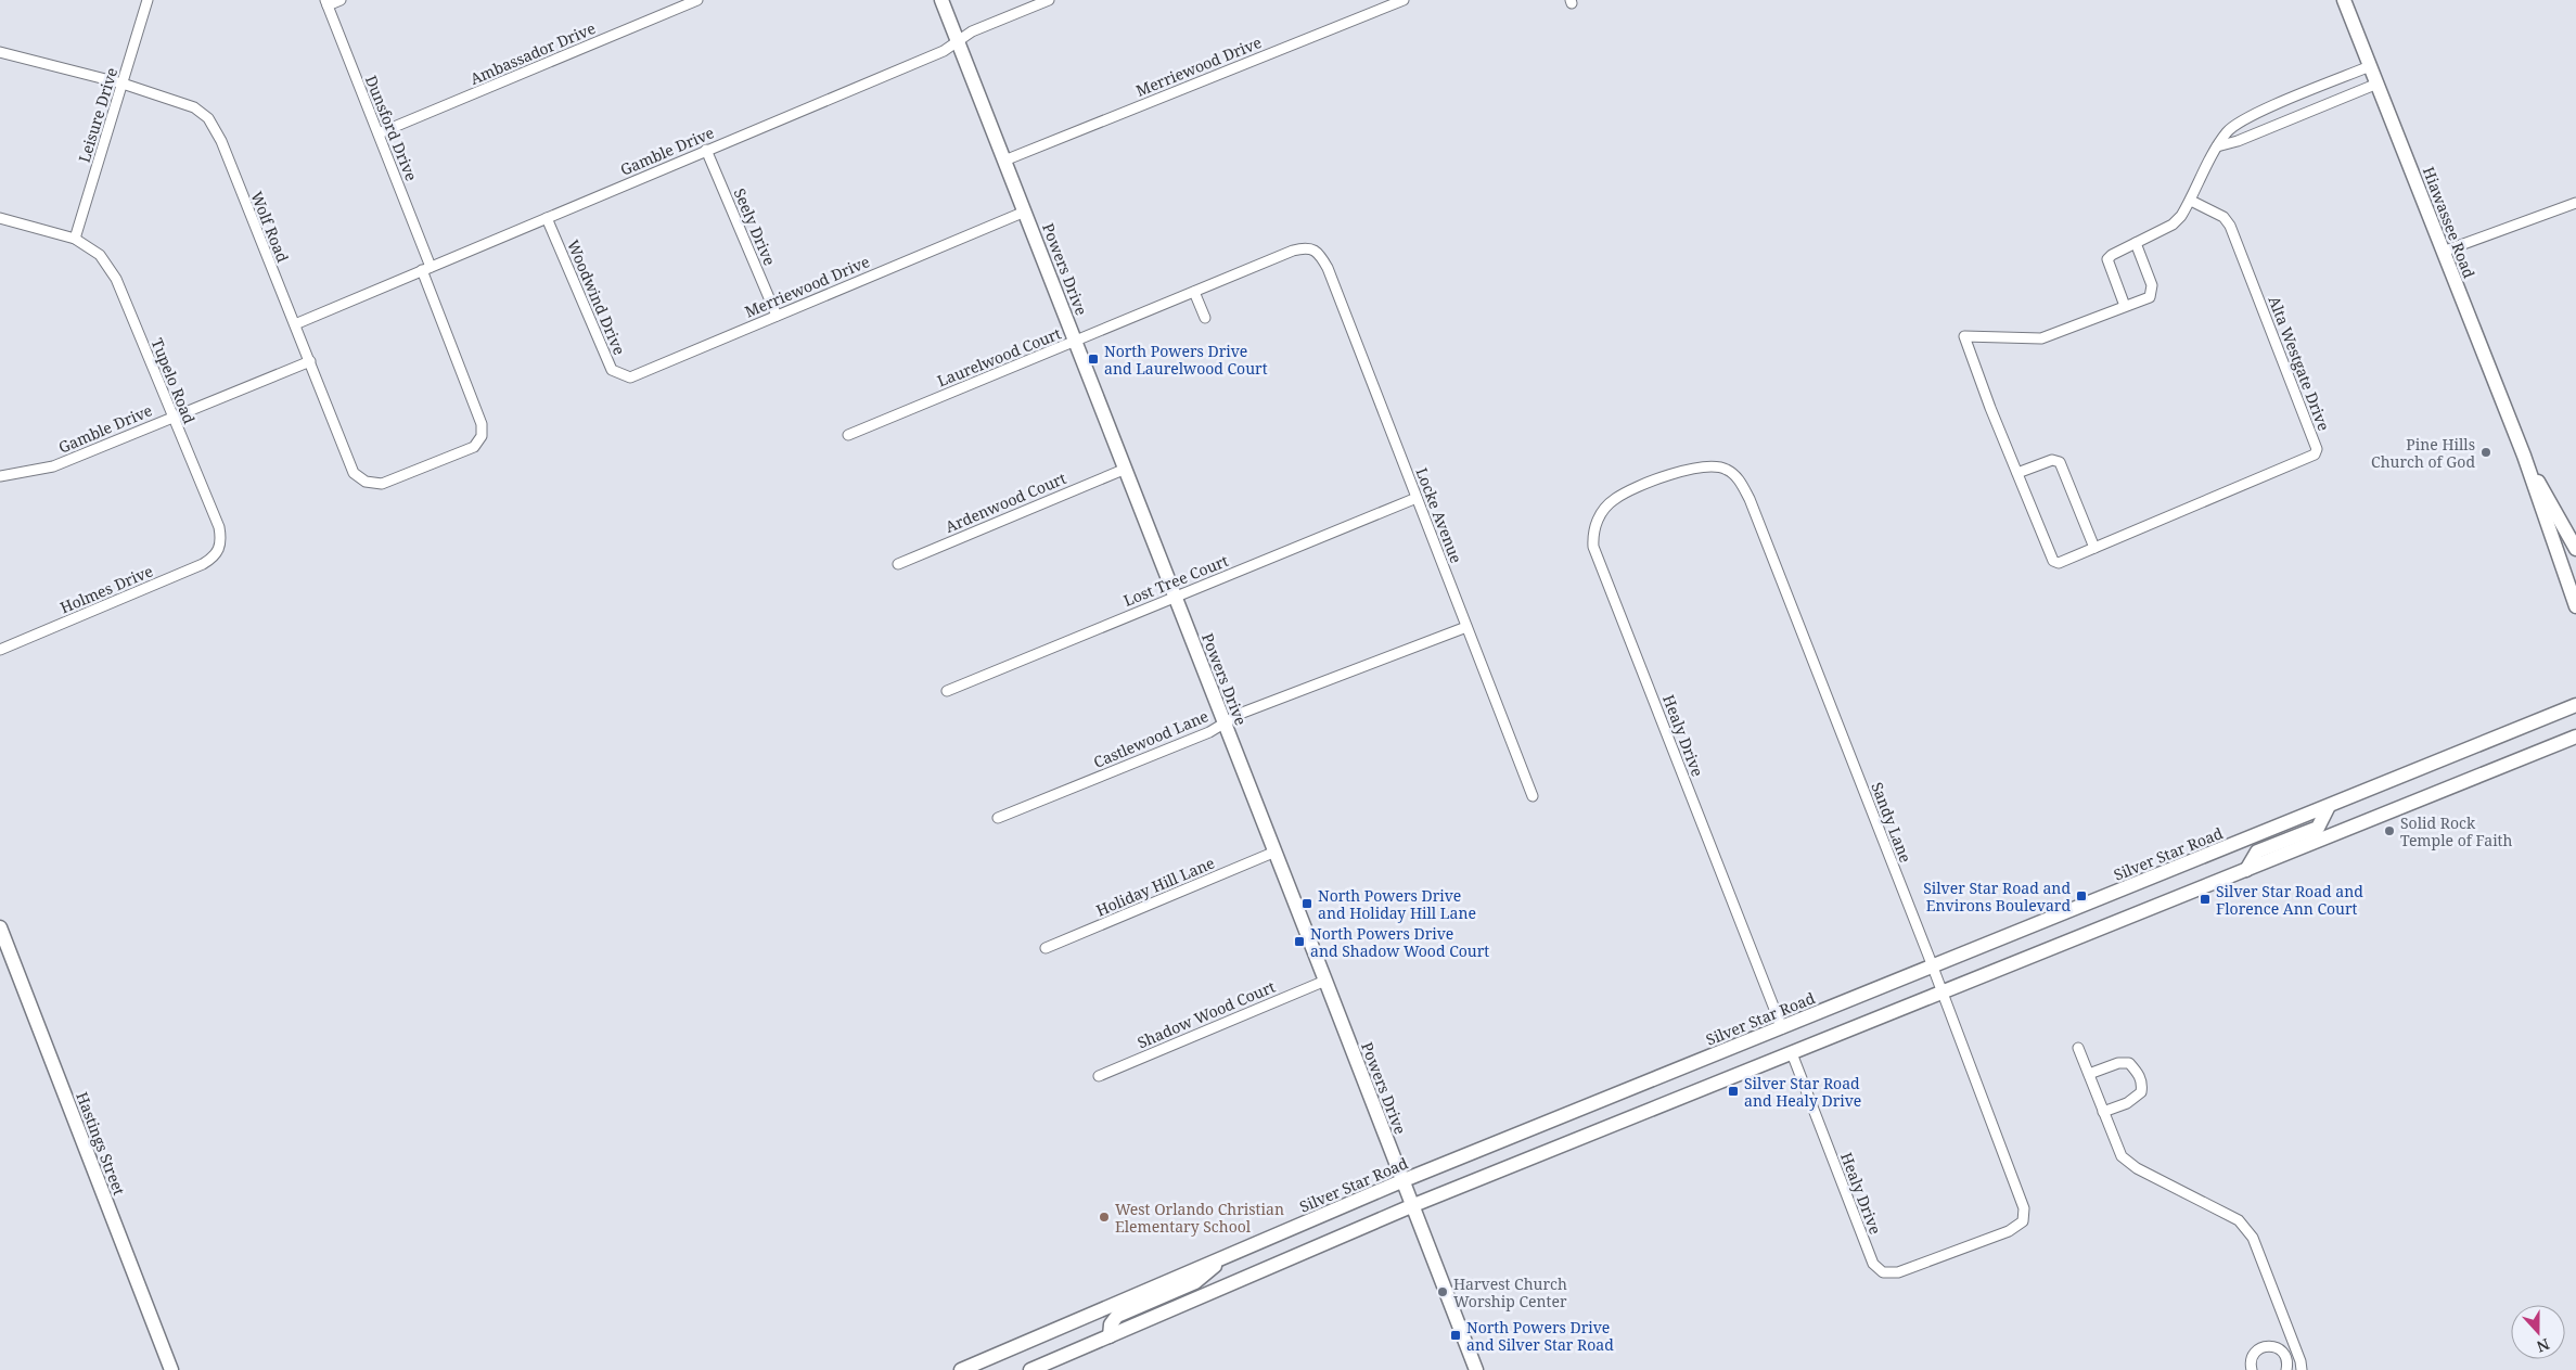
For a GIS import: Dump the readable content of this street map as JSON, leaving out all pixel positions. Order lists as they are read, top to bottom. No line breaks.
{"streets":{"main road":["Hiawassee Road","Powers Drive","Silver Star Road","Hastings Street"],"street":["Ambassador Drive","Merriewood Drive","Leisure Drive","Dunsford Drive","Gamble Drive","Wolf Road","Seely Drive","Woodwind Drive","Laurelwood Court","Alta Westgate Drive","Tupelo Road","Ardenwood Court","Locke Avenue","Lost Tree Court","Holmes Drive","Healy Drive","Castlewood Lane","Sandy Lane","Holiday Hill Lane","Shadow Wood Court"]},"crossings":[["Ambassador Drive","Dunsford Drive"],["Merriewood Drive","Seely Drive"],["Merriewood Drive","Powers Drive"],["Merriewood Drive","Woodwind Drive"],["Leisure Drive","Wolf Road"],["Leisure Drive","Tupelo Road"],["Dunsford Drive","Gamble Drive"],["Dunsford Drive","Wolf Road"],["Gamble Drive","Wolf Road"],["Gamble Drive","Seely Drive"],["Gamble Drive","Powers Drive"],["Gamble Drive","Woodwind Drive"],["Gamble Drive","Tupelo Road"],["Powers Drive","Laurelwood Court"],["Powers Drive","Ardenwood Court"],["Powers Drive","Lost Tree Court"],["Powers Drive","Castlewood Lane"],["Powers Drive","Silver Star Road"],["Powers Drive","Holiday Hill Lane"],["Powers Drive","Shadow Wood Court"],["Laurelwood Court","Locke Avenue"],["Tupelo Road","Holmes Drive"],["Locke Avenue","Lost Tree Court"],["Locke Avenue","Castlewood Lane"],["Healy Drive","Sandy Lane"],["Healy Drive","Silver Star Road"],["Sandy Lane","Silver Star Road"]],"places":{"transit":["North Powers Drive and Laurelwood Court","Silver Star Road and Environs Boulevard","Silver Star Road and Florence Ann Court","North Powers Drive and Holiday Hill Lane","North Powers Drive and Shadow Wood Court","Silver Star Road and Healy Drive","North Powers Drive and Silver Star Road"],"other":["Pine Hills Church of God","Solid Rock Temple of Faith","West Orlando Christian Elementary School","Harvest Church Worship Center"]},"north":"bottom"}
